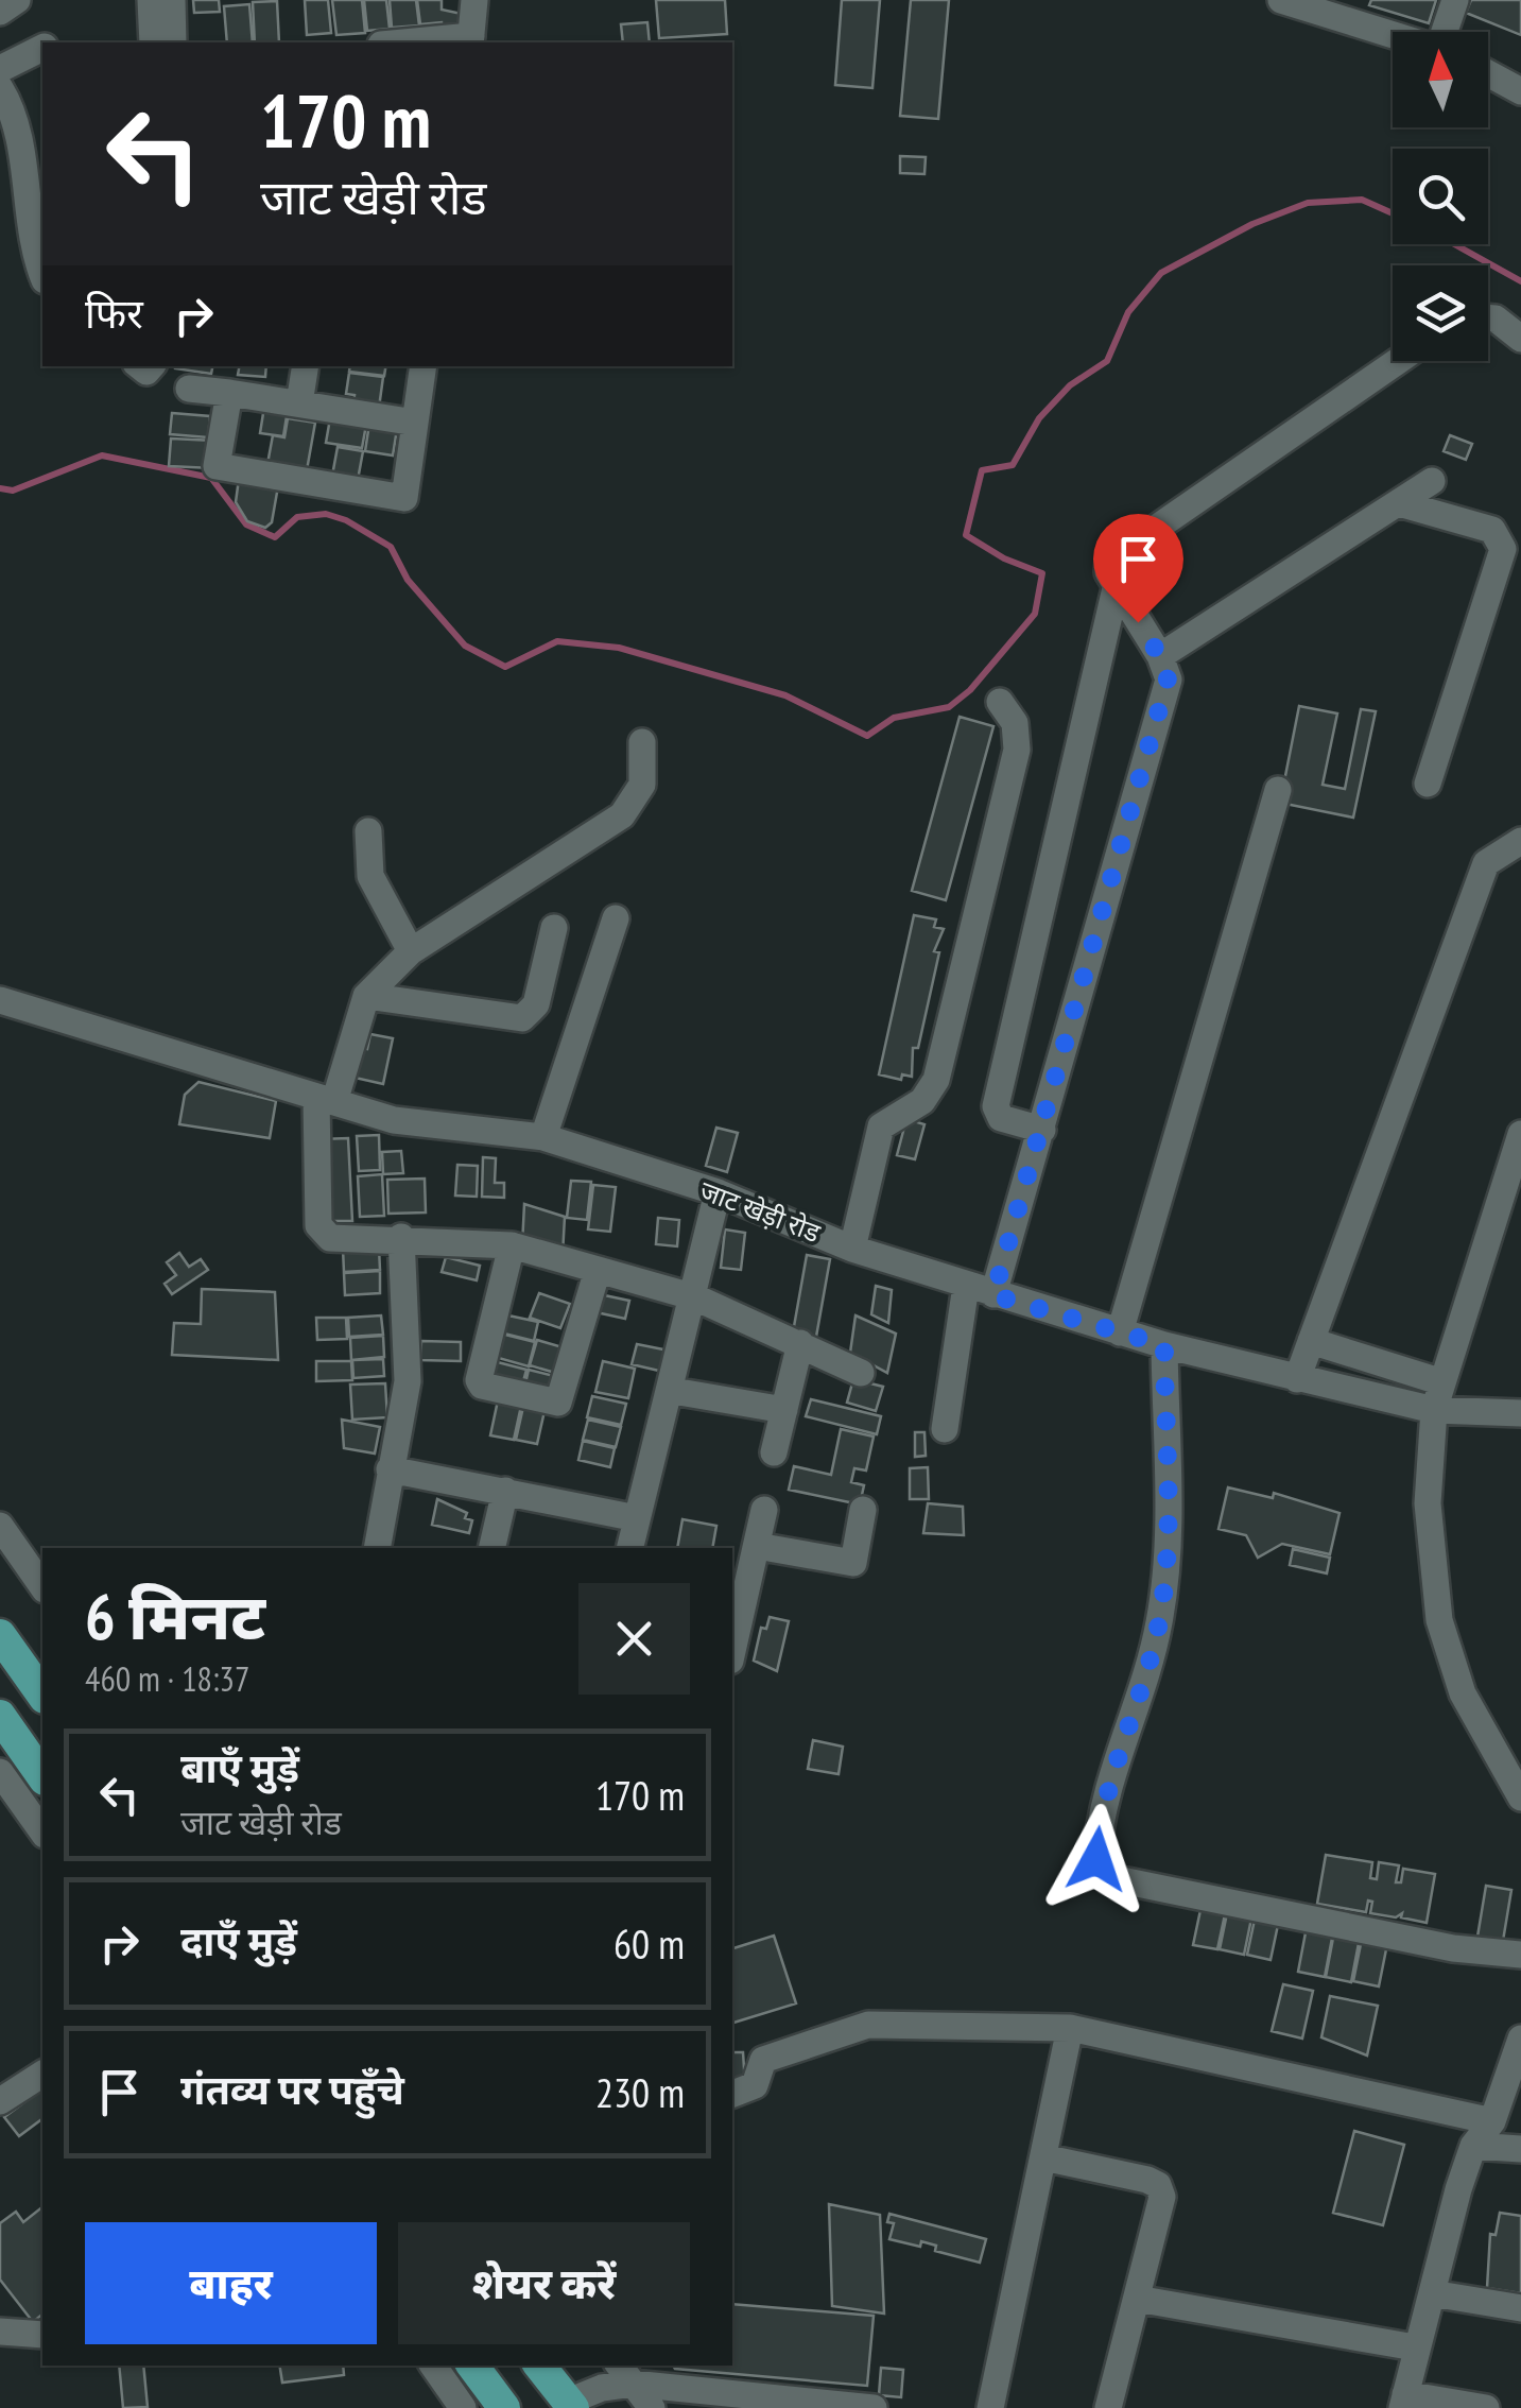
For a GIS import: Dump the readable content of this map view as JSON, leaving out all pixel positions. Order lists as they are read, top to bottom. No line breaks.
{"streets":{"street":["जाट खेड़ी रोड"]},"north":"top","page":{"turn":["170 m","जाट खेड़ी रोड"],"then":"फिर","heading":["6 मिनट","460 m · 18:37"],"list":[{"name":"बाएँ मुड़ें","note":"जाट खेड़ी रोड","value":"170 m"},{"name":"दाएँ मुड़ें","value":"60 m"},{"name":"गंतव्य पर पहुँचे","value":"230 m"}],"buttons":["बाहर","शेयर करें"]}}
